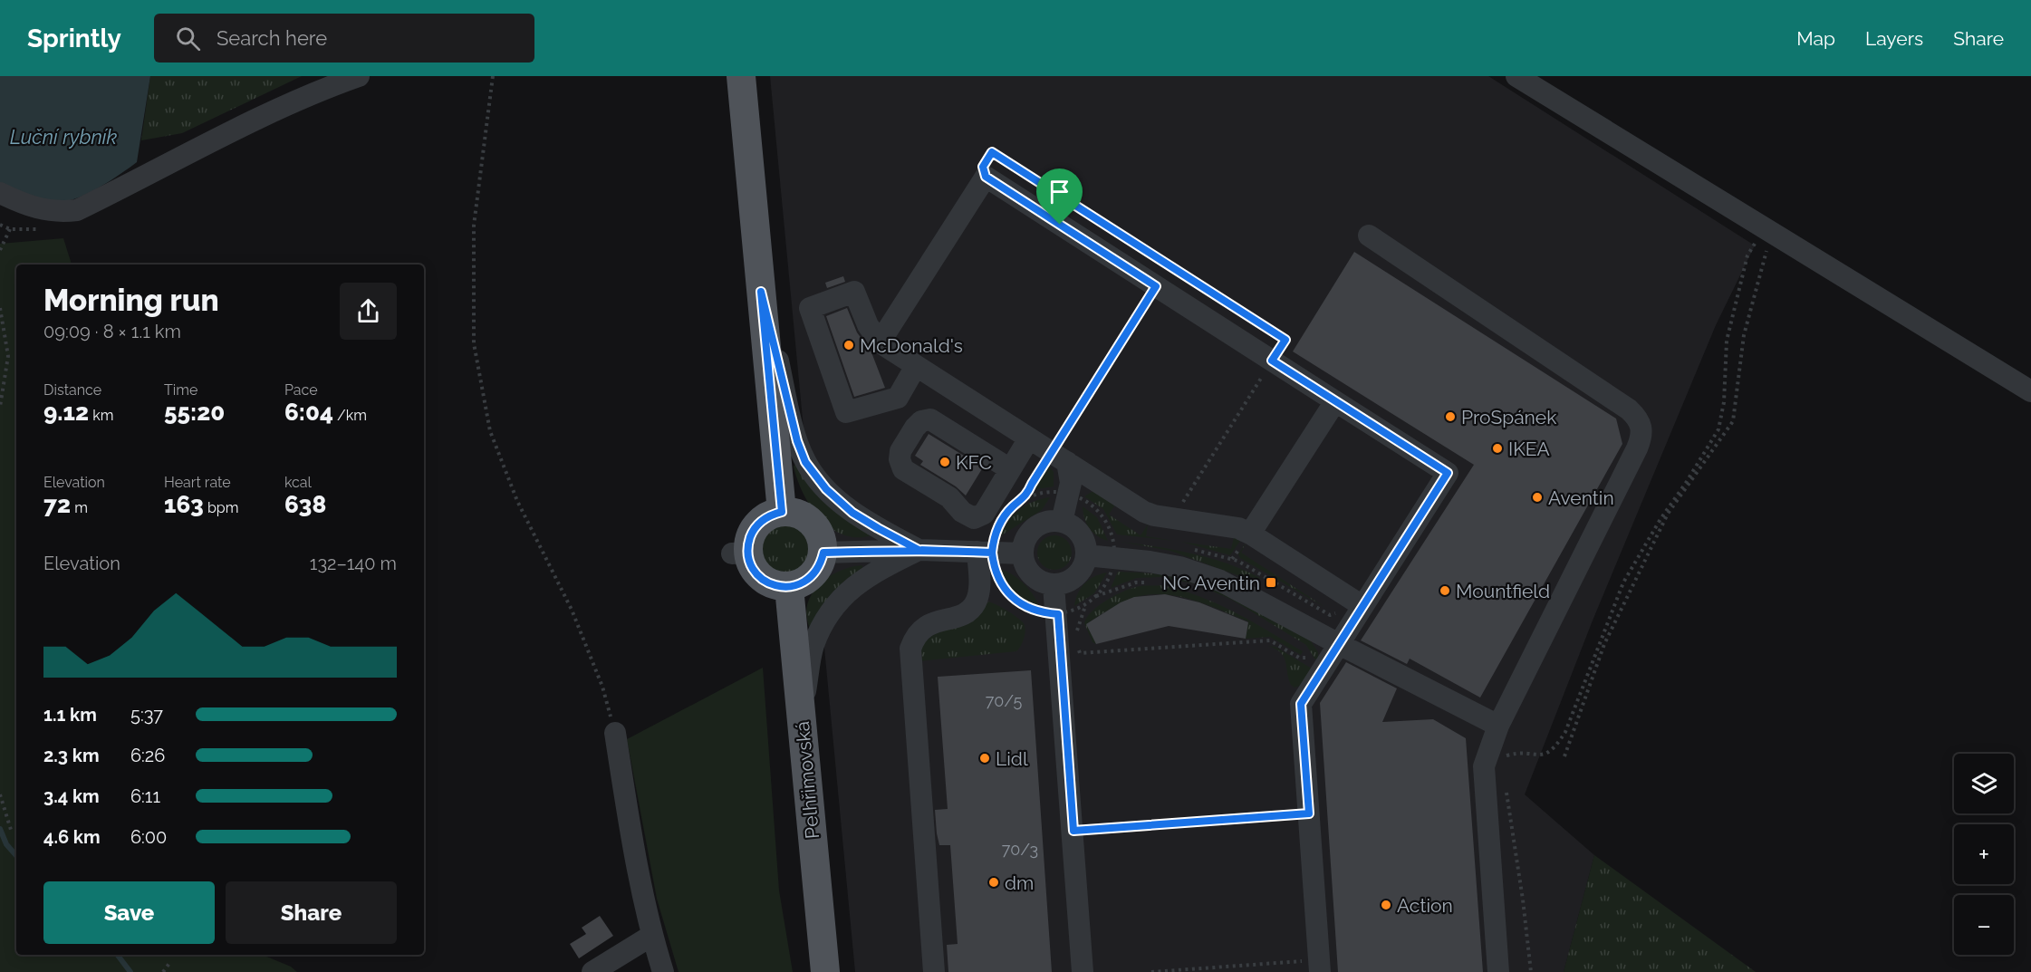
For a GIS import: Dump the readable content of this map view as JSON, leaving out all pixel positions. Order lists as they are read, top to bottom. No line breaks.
{"streets":{"main road":["Pelhřimovská"]},"water":["Luční rybník"],"places":{"other":["McDonald's","ProSpánek","IKEA","KFC","Aventin","Mountfield","Lidl","dm","Action"],"transit":["NC Aventin"]},"house_numbers":["70/5","70/3"],"page":{"header":"Sprintly","search":"Search here","nav":["Map","Layers","Share"],"heading":["Morning run","09:09 · 8 × 1.1 km"],"stats":[["Distance","9.12 km"],["Time","55:20"],["Pace","6:04 /km"],["Elevation","72 m"],["Heart rate","163 bpm"],["kcal","638"]],"chart":["Elevation","132–140 m"],"list":[{"name":"1.1 km","note":"5:37"},{"name":"2.3 km","note":"6:26"},{"name":"3.4 km","note":"6:11"},{"name":"4.6 km","note":"6:00"}],"map_buttons":["+","−"],"buttons":["Save","Share"]}}
